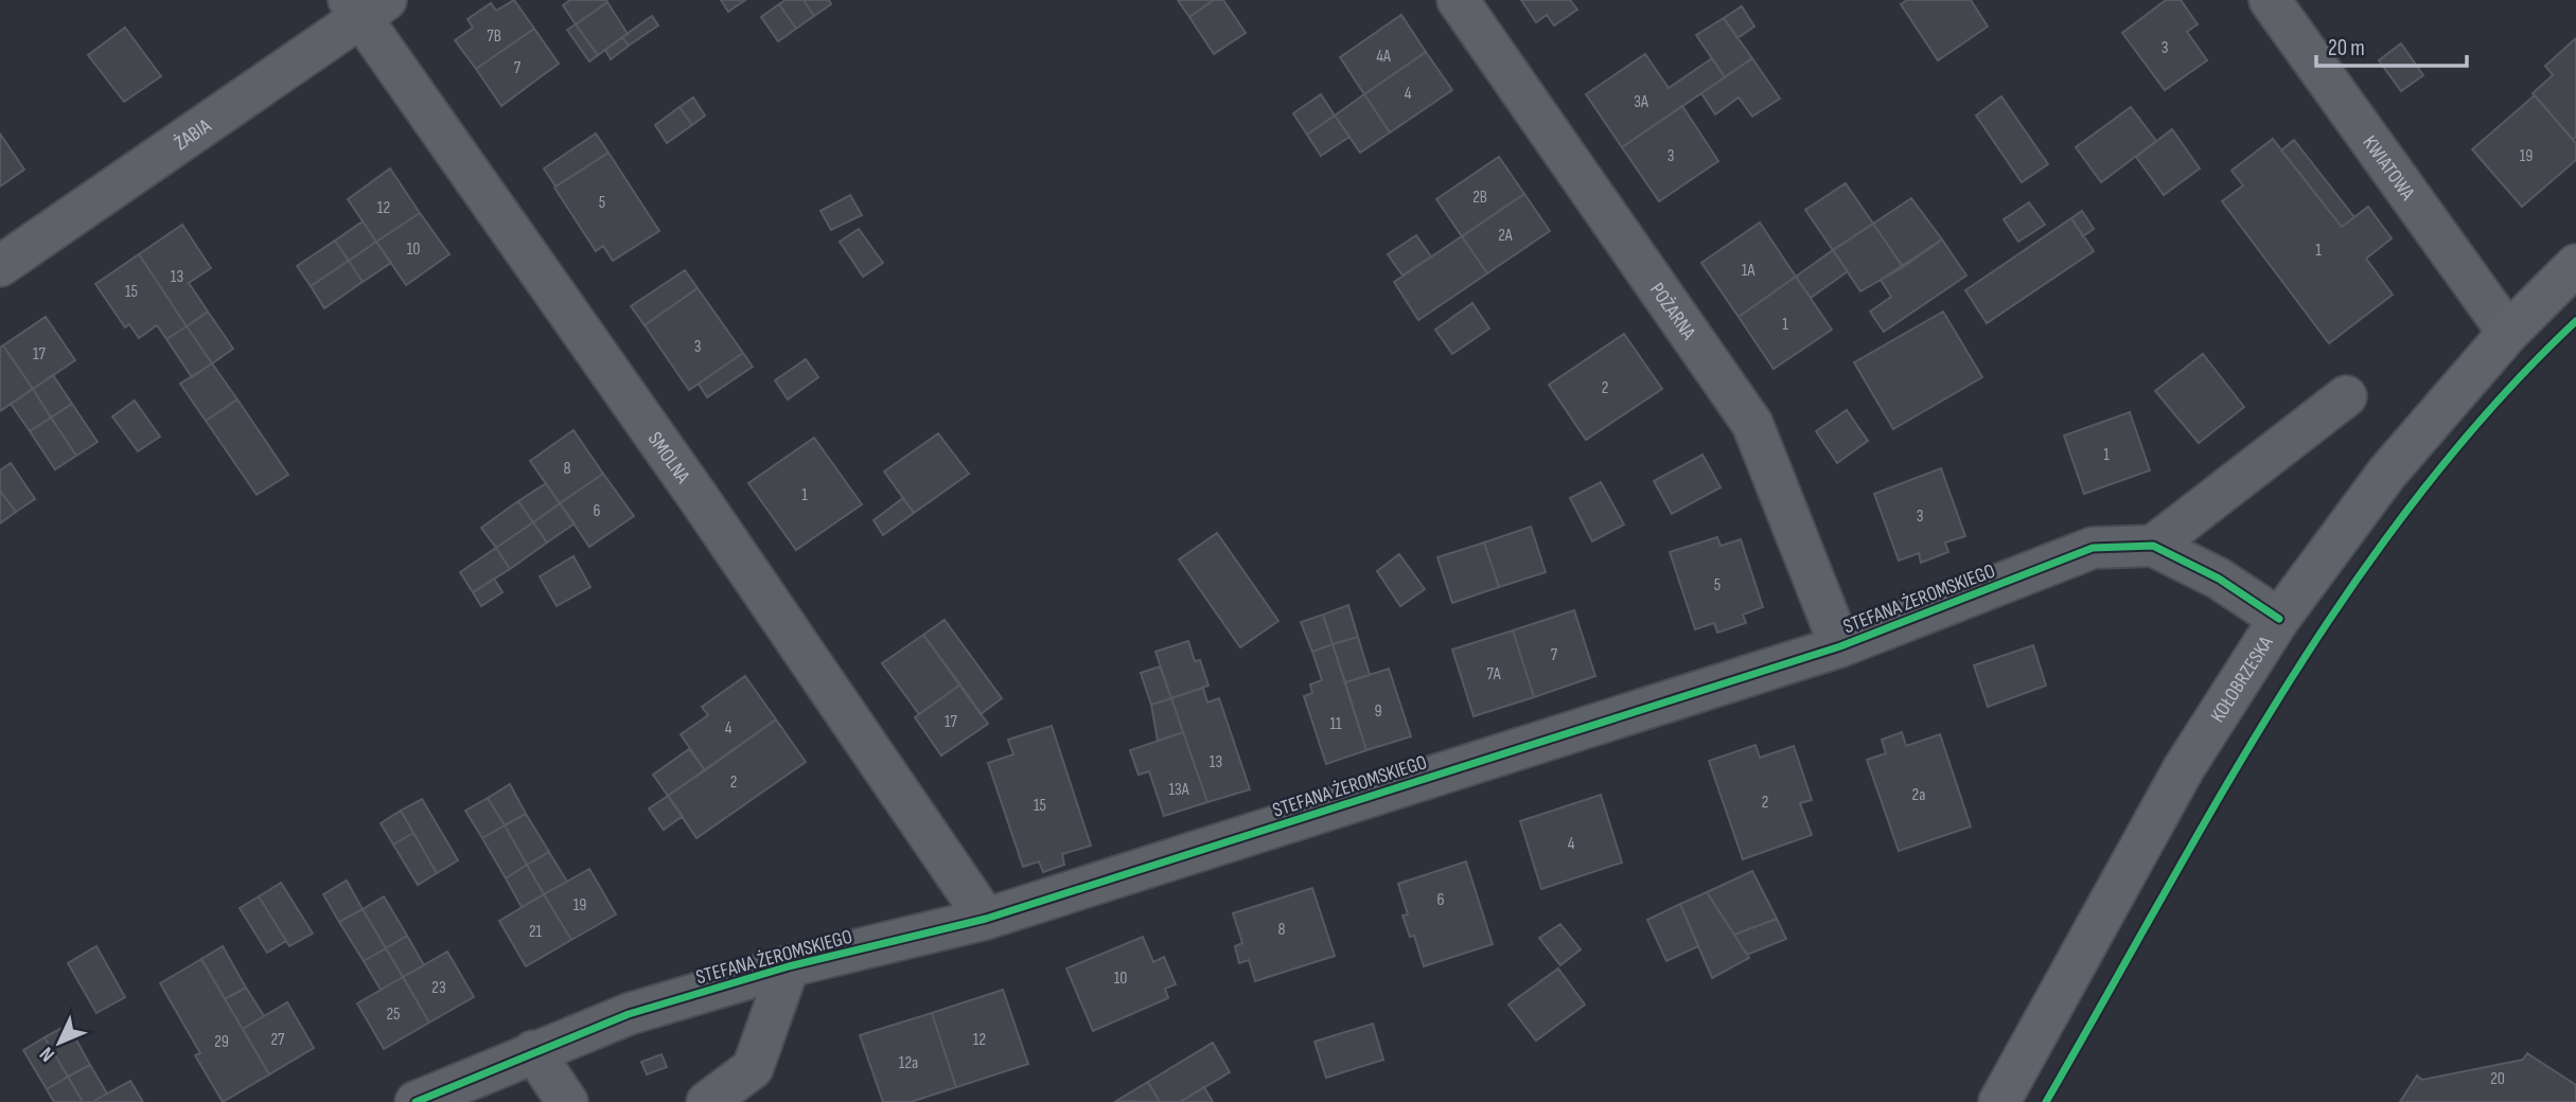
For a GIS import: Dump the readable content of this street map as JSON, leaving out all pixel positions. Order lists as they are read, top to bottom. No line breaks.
{"streets":{"main road":["KOŁOBRZESKA"],"street":["ŻABIA","KWIATOWA","POŻARNA","SMOLNA","STEFANA ŻEROMSKIEGO"]},"crossings":[["ŻABIA","SMOLNA"],["KWIATOWA","KOŁOBRZESKA"],["POŻARNA","STEFANA ŻEROMSKIEGO"],["SMOLNA","STEFANA ŻEROMSKIEGO"],["STEFANA ŻEROMSKIEGO","KOŁOBRZESKA"]],"house_numbers":["7B","3","4A","7","4","3A","3","19","2B","5","12","2A","10","1","1A","13","15","1","3","17","2","1","8","1","6","3","5","7","7A","9","17","11","4","13","2","13A","2a","2","15","4","6","19","8","21","10","23","25","27","12","29","12a","20"],"scale_bar":"20 m","north":"bottom left"}
